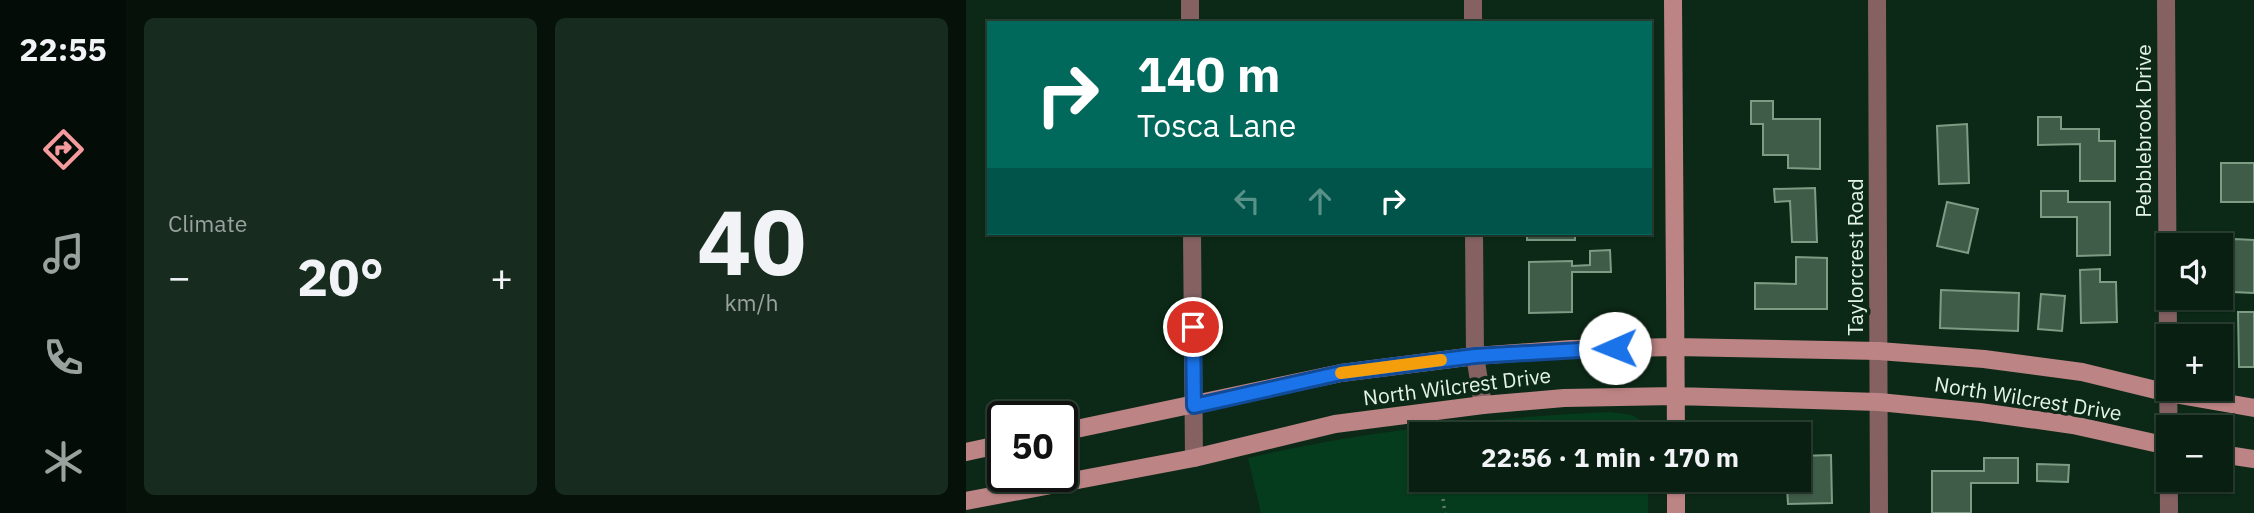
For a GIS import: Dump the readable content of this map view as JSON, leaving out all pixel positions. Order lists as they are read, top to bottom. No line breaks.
{"streets":{"main road":["North Wilcrest Drive"],"street":["Pebblebrook Drive","Taylorcrest Road"]},"crossings":[["Taylorcrest Road","North Wilcrest Drive"]],"page":{"tabs":"22:55","tile":["Climate",["40","km/h"]],"turn":["140 m","Tosca Lane"],"map_buttons":["+","−"],"heat":["−","20°","+"],"limit":"50","trip":"22:56 · 1 min · 170 m"}}
